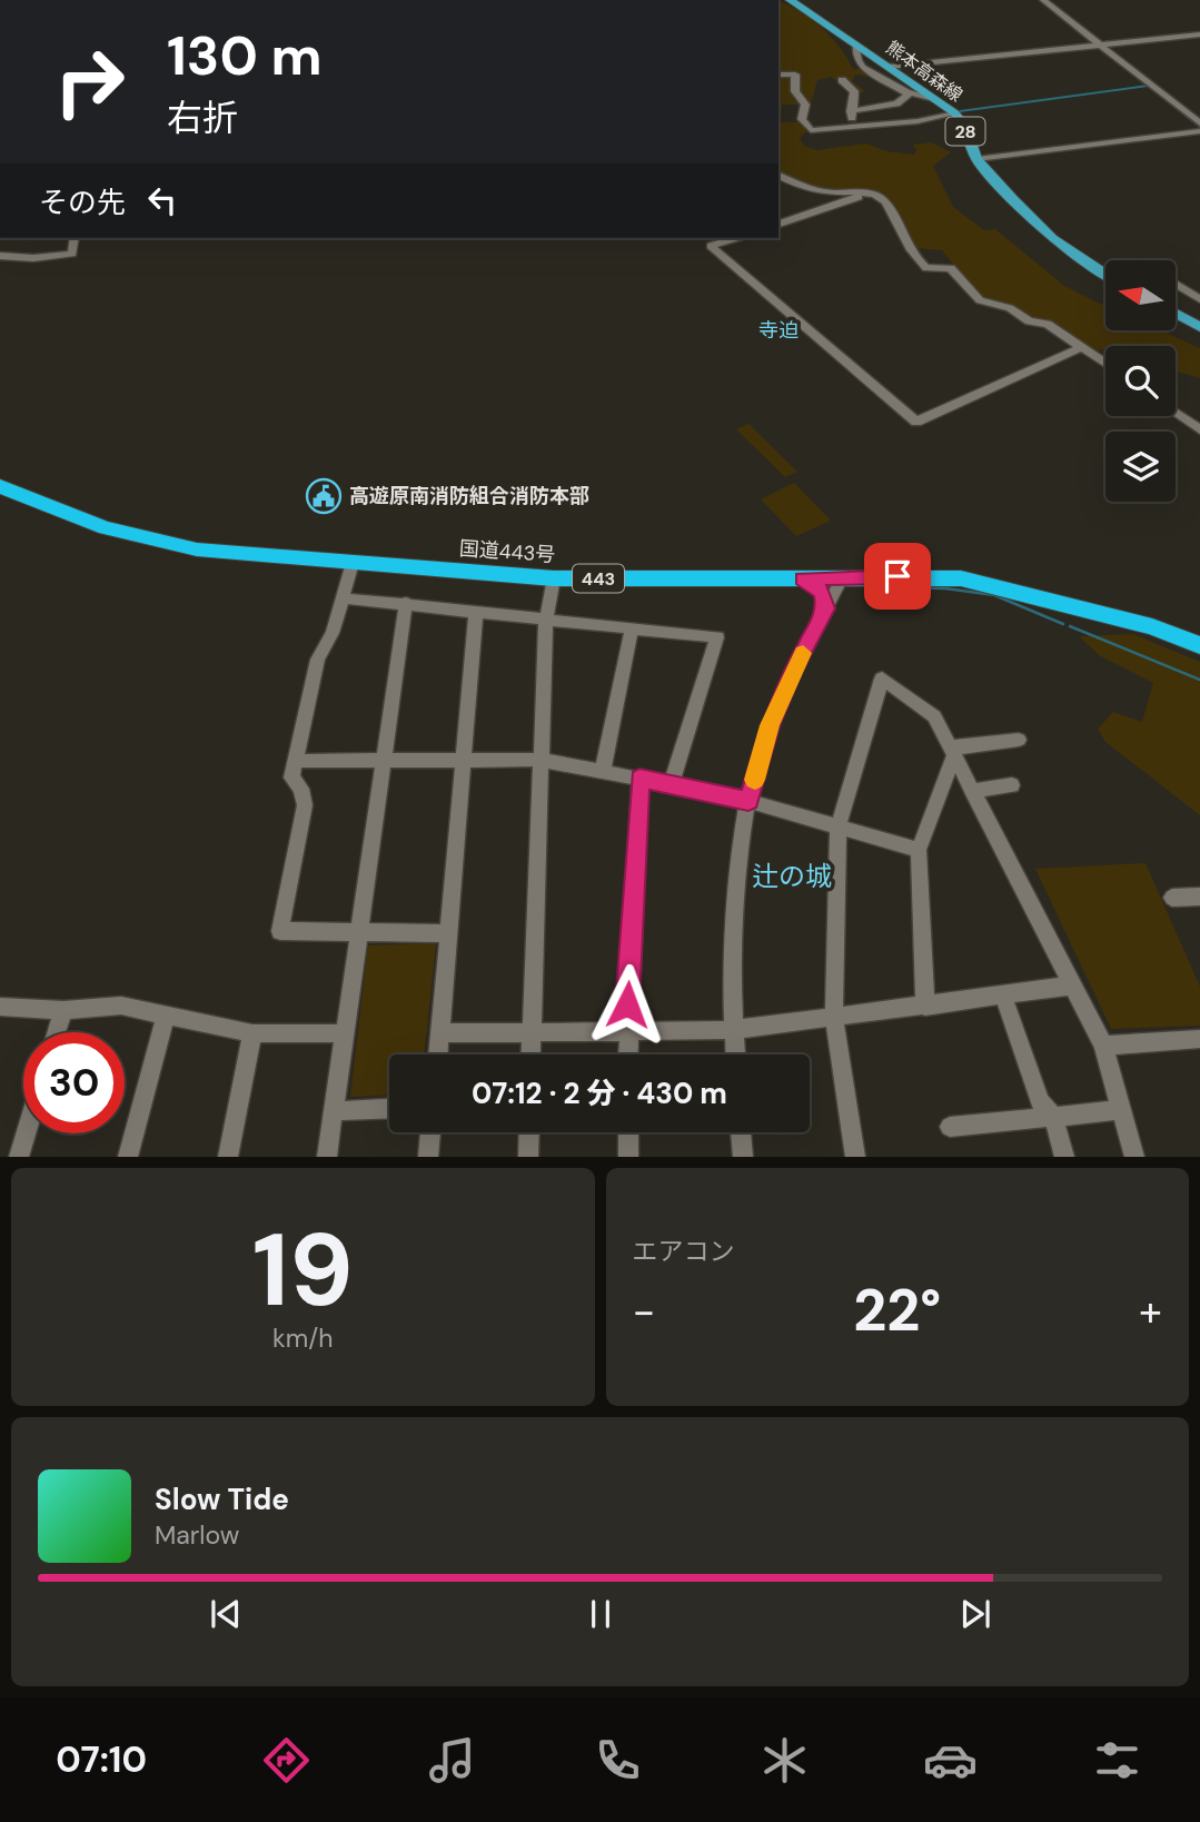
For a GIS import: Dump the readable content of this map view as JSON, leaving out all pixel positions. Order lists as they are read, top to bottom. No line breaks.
{"streets":{"highway":["国道443号","443"],"main road":["熊本高森線","28"]},"districts":["寺迫","辻の城"],"places":{"public building":["高遊原南消防組合消防本部"]},"north":"left","page":{"turn":["130 m","右折"],"then":"その先","limit":"30","trip":"07:12 · 2 分 · 430 m","tile":[["19","km/h"],"エアコン"],"heat":["−","22°","+"],"song":["Slow Tide","Marlow"],"tabs":"07:10"}}
